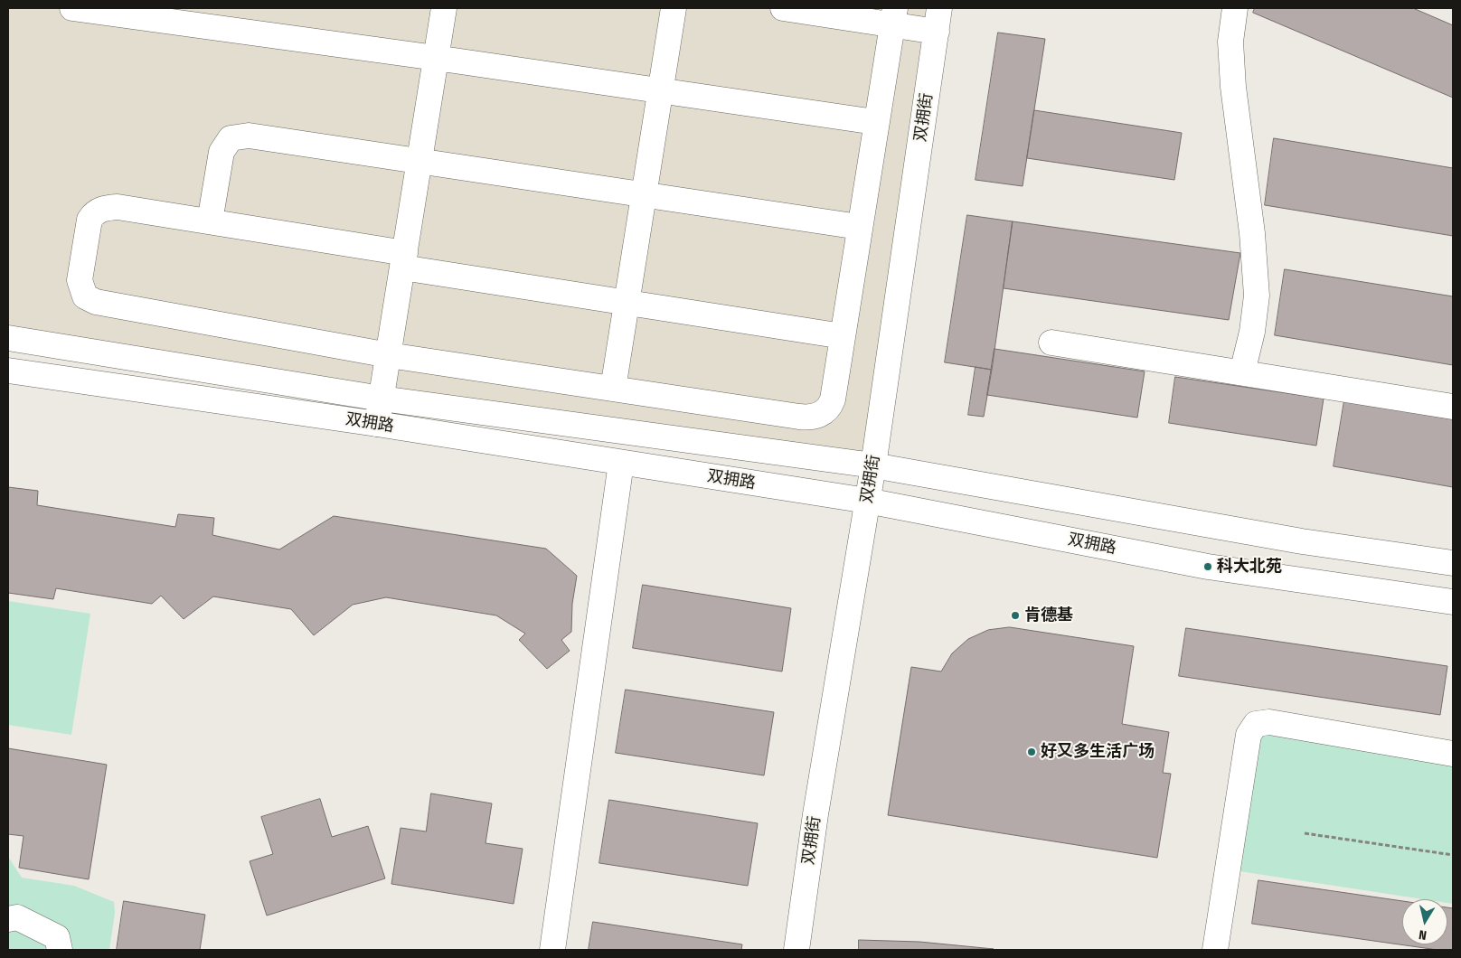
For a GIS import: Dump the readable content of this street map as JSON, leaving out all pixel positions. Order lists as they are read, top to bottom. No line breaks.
{"streets":{"street":["双拥街","双拥路"]},"crossings":[["双拥街","双拥路"]],"places":["科大北苑","肯德基","好又多生活广场"],"north":"bottom"}
